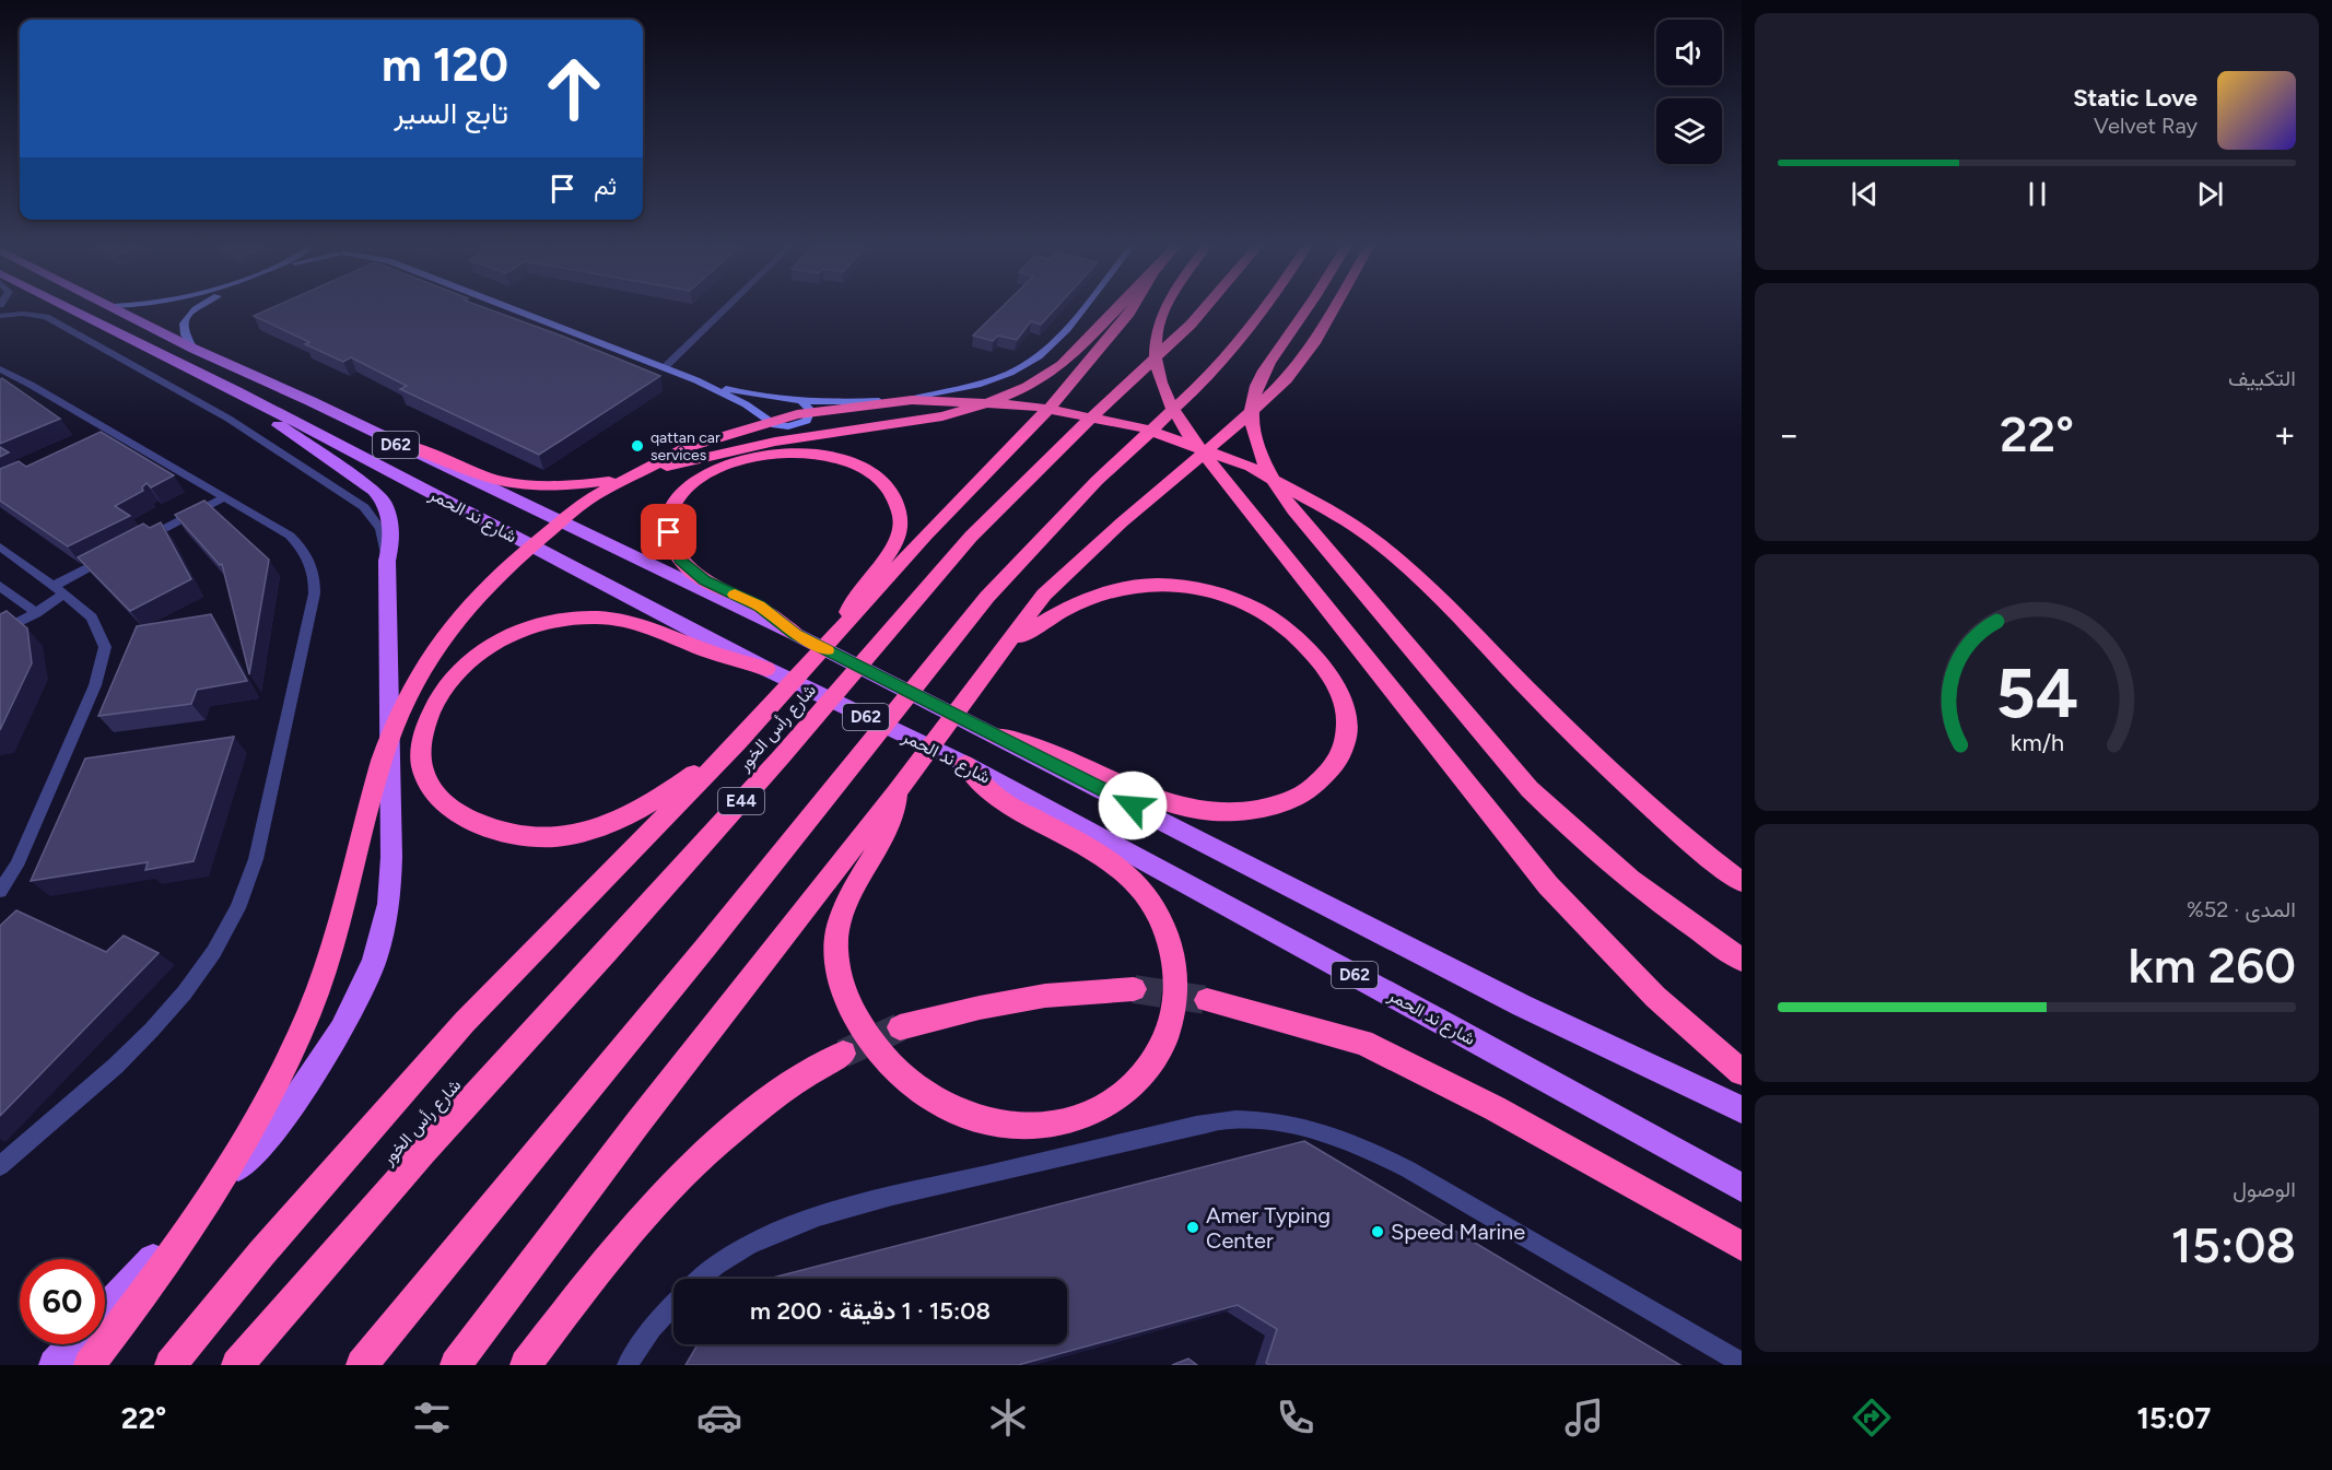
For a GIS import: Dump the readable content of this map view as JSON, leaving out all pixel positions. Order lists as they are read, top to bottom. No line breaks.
{"streets":{"highway":["شارع رأس الخور","E44"],"main road":["D62","شارع ند الحمر"]},"places":["qattan car services","Amer Typing Center","Speed Marine"],"page":{"turn":["120 m","تابع السير"],"song":["Static Love","Velvet Ray"],"then":"ثم","tile":["التكييف",["المدى · 52%","260 km"],["الوصول","15:08"]],"heat":["−","22°","+"],"limit":"60","trip":"15:08 · 1 دقيقة · 200 m","tabs":["15:07","22°"],"gauge":["54","km/h"]}}
